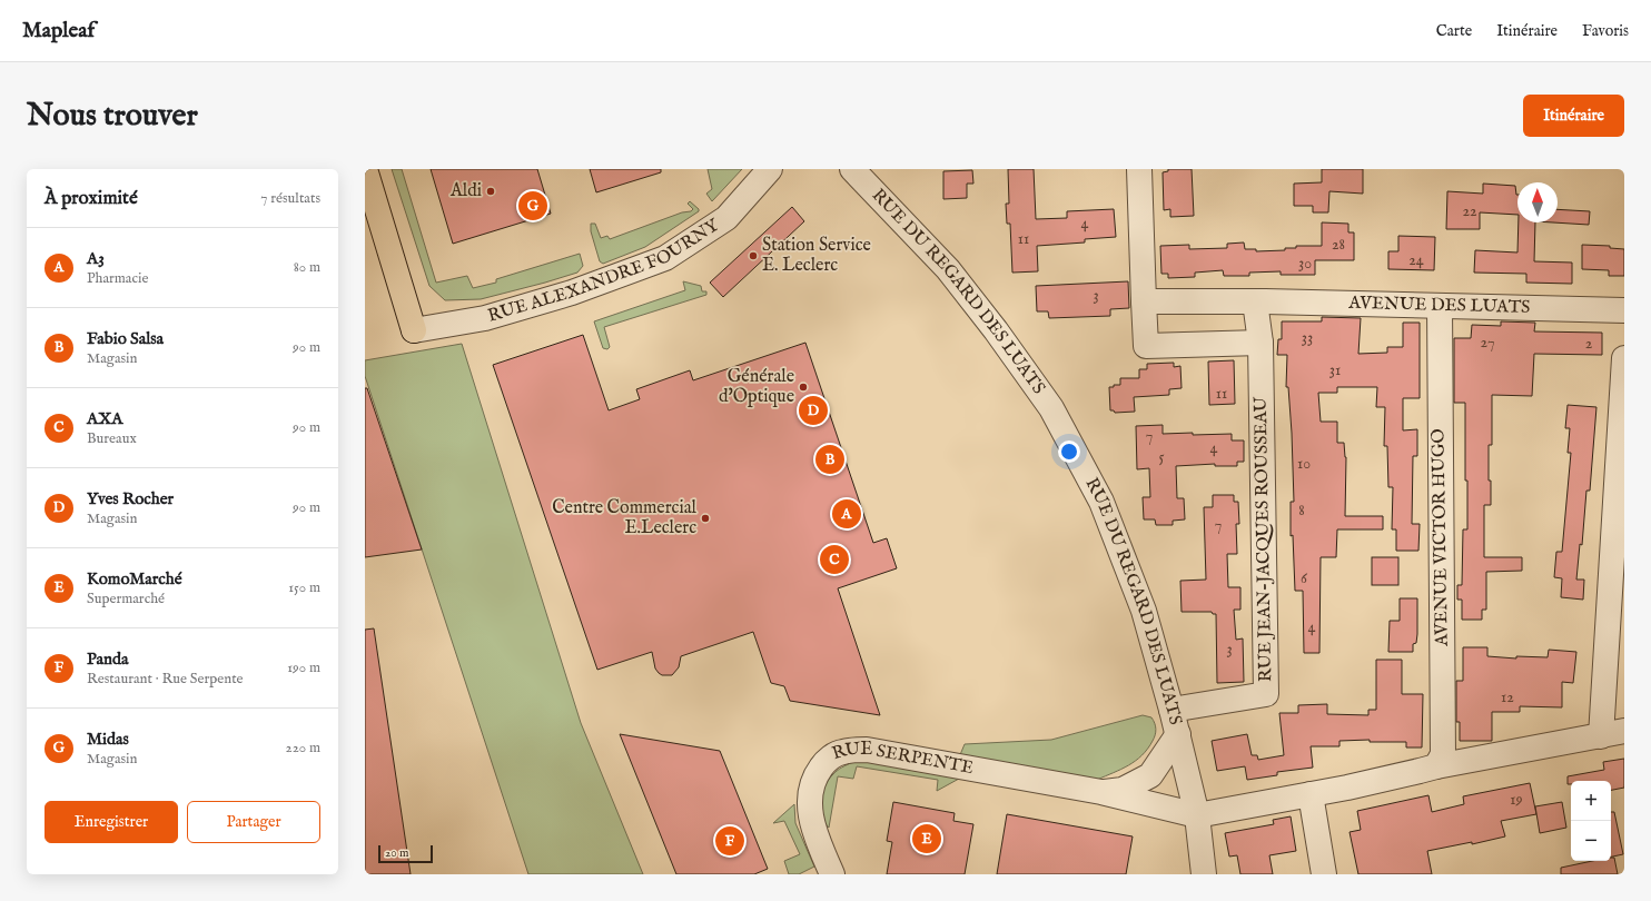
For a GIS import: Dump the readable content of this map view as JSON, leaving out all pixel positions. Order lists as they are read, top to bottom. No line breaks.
{"streets":{"street":["RUE ALEXANDRE FOURNY","RUE DU REGARD DES LUATS","AVENUE DES LUATS","AVENUE VICTOR HUGO","RUE JEAN-JACQUES ROUSSEAU","RUE SERPENTE"]},"crossings":[["RUE DU REGARD DES LUATS","RUE JEAN-JACQUES ROUSSEAU"],["RUE DU REGARD DES LUATS","RUE SERPENTE"],["AVENUE DES LUATS","AVENUE VICTOR HUGO"],["AVENUE DES LUATS","RUE JEAN-JACQUES ROUSSEAU"]],"places":["Aldi","Station Service E. Leclerc","Générale d'Optique","Centre Commercial E.Leclerc"],"house_numbers":["22","4","11","28","24","30","3","33","27","2","31","11","7","4","5","10","8","7","6","4","3","12","19"],"scale_bar":"20 m","north":"top","page":{"header":"Mapleaf","nav":["Carte","Itinéraire","Favoris"],"buttons":["Itinéraire",["Enregistrer","Partager"]],"title":"Nous trouver","heading":["À proximité","7 résultats"],"pins":["G","D","B","A","C","E","F"],"list":[{"mark":"A","name":"A3","note":"Pharmacie","value":"80 m"},{"mark":"B","name":"Fabio Salsa","note":"Magasin","value":"90 m"},{"mark":"C","name":"AXA","note":"Bureaux","value":"90 m"},{"mark":"D","name":"Yves Rocher","note":"Magasin","value":"90 m"},{"mark":"E","name":"KomoMarché","note":"Supermarché","value":"150 m"},{"mark":"F","name":"Panda","note":"Restaurant · Rue Serpente","value":"190 m"},{"mark":"G","name":"Midas","note":"Magasin","value":"220 m"}],"map_buttons":["+","−"],"scale":"20 m"}}
